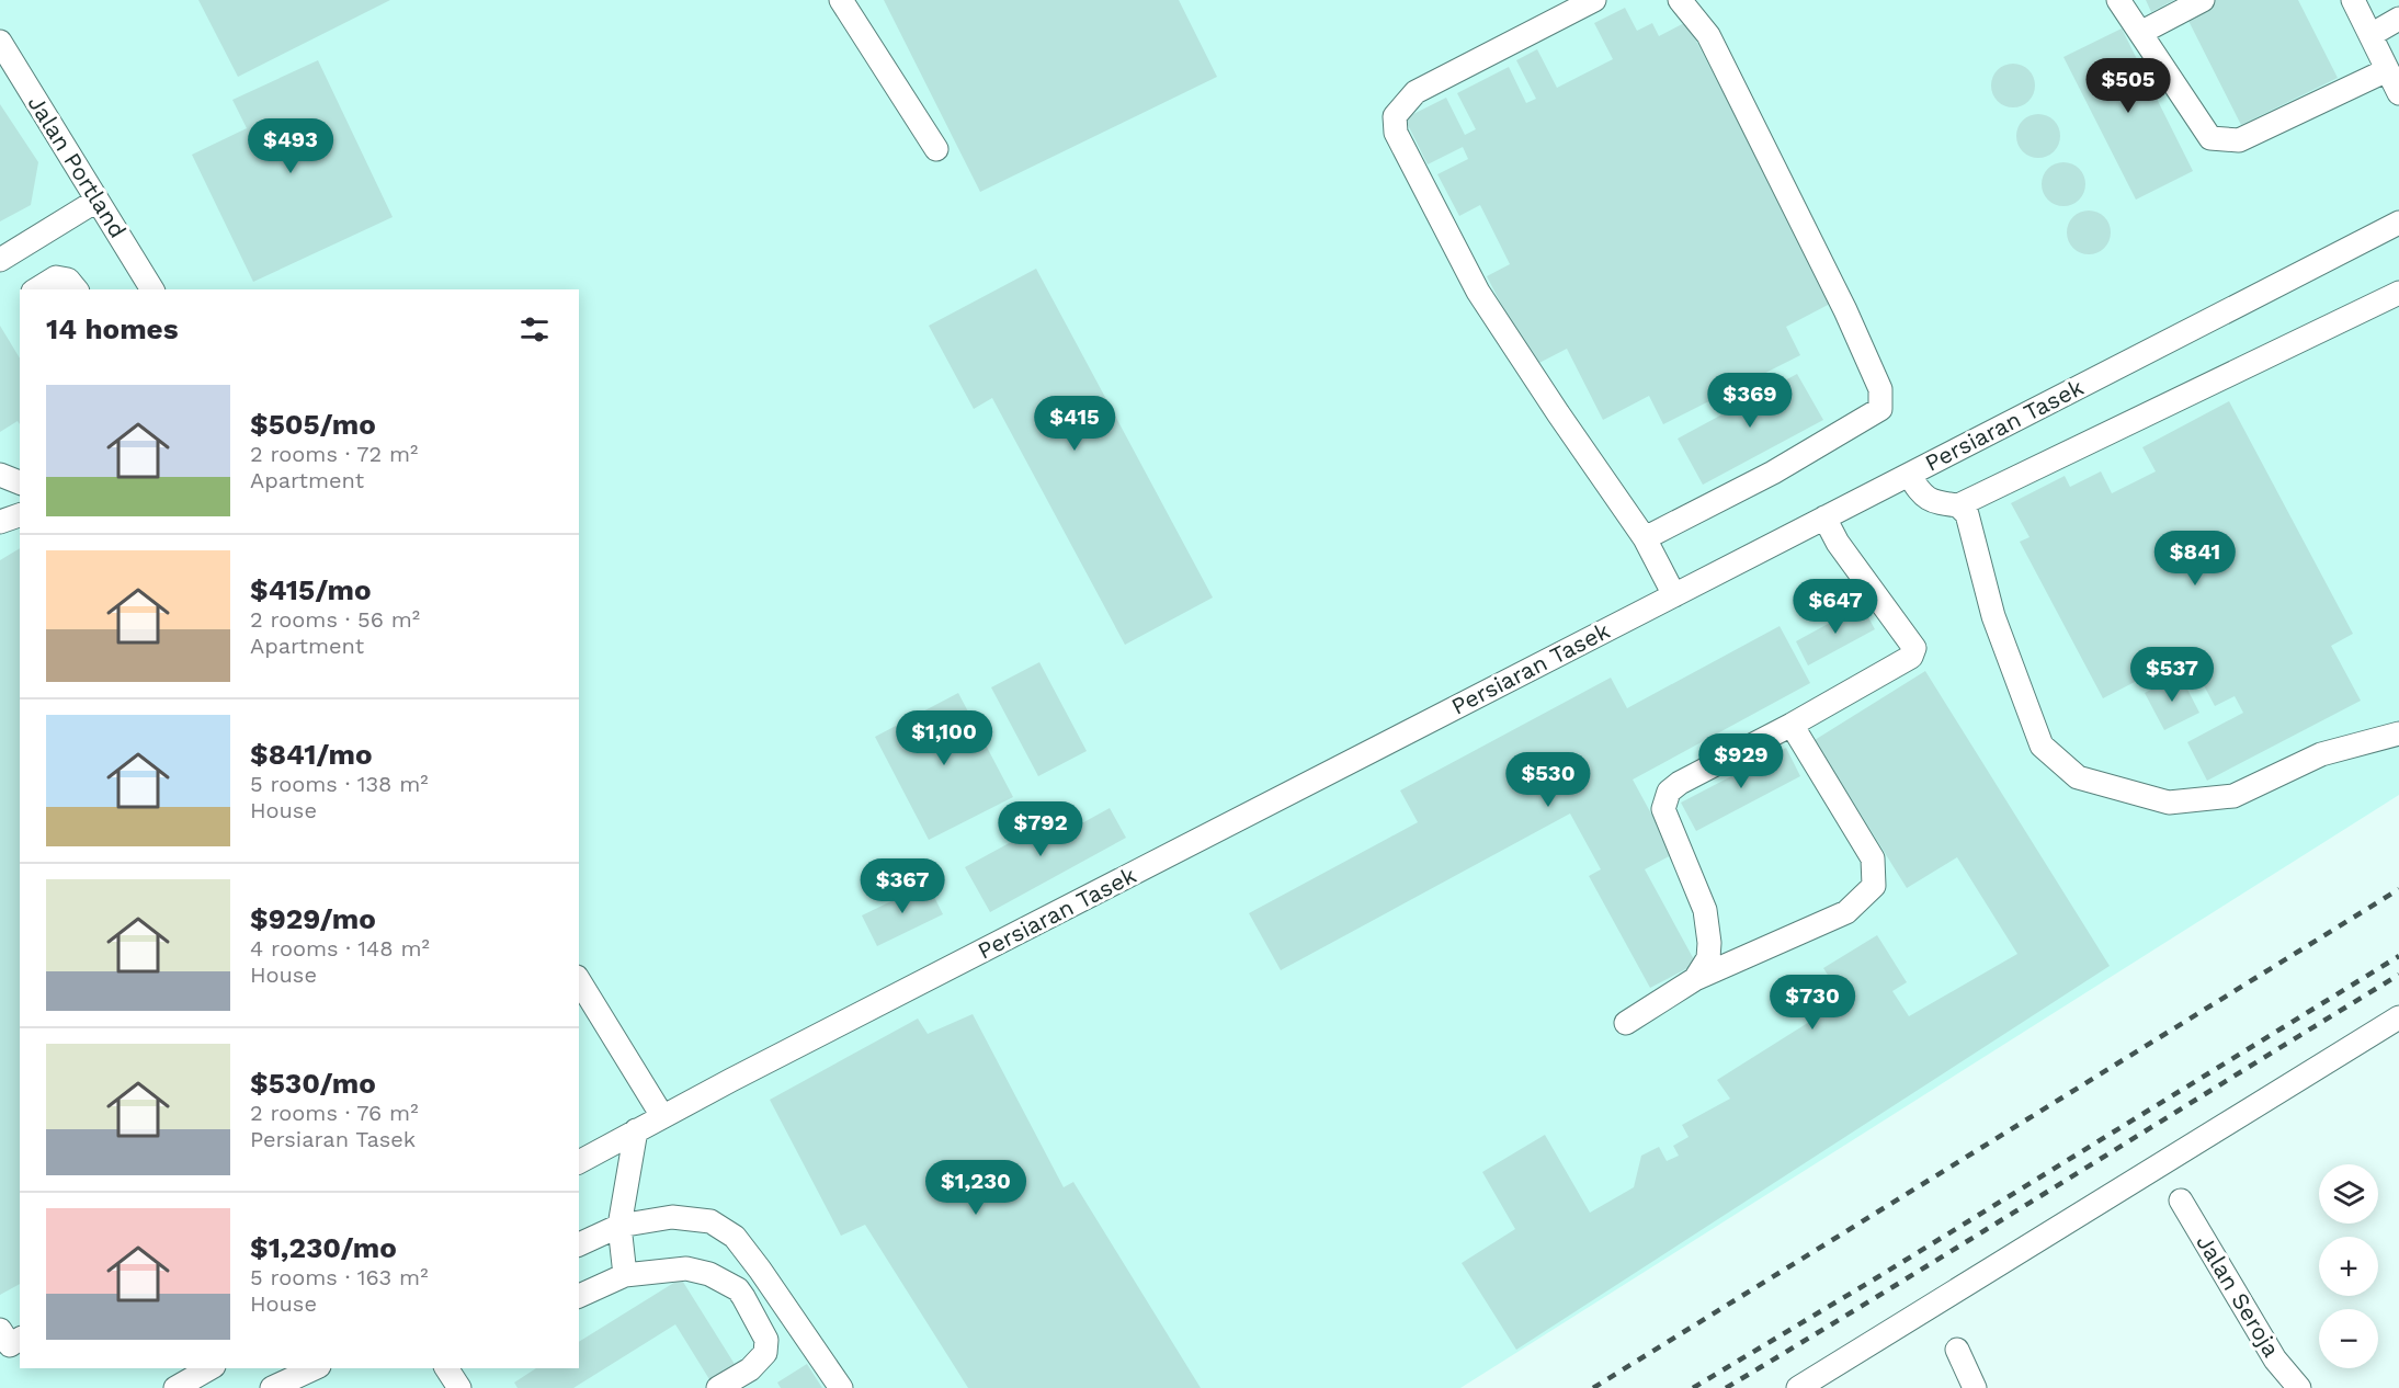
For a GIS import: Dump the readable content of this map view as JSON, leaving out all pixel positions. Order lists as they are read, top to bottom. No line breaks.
{"streets":{"street":["Jalan Portland","Persiaran Tasek","Jalan Seroja"]},"page":{"price":["$505","$493","$369","$415","$841","$647","$537","$1,100","$929","$530","$792","$367","$730","$1,230"],"heading":"14 homes","list":[{"name":"$505/mo","note":"2 rooms · 72 m² · Apartment"},{"name":"$415/mo","note":"2 rooms · 56 m² · Apartment"},{"name":"$841/mo","note":"5 rooms · 138 m² · House"},{"name":"$929/mo","note":"4 rooms · 148 m² · House"},{"name":"$530/mo","note":"2 rooms · 76 m² · Persiaran Tasek"},{"name":"$1,230/mo","note":"5 rooms · 163 m² · House"}],"map_buttons":["+","−"]}}
